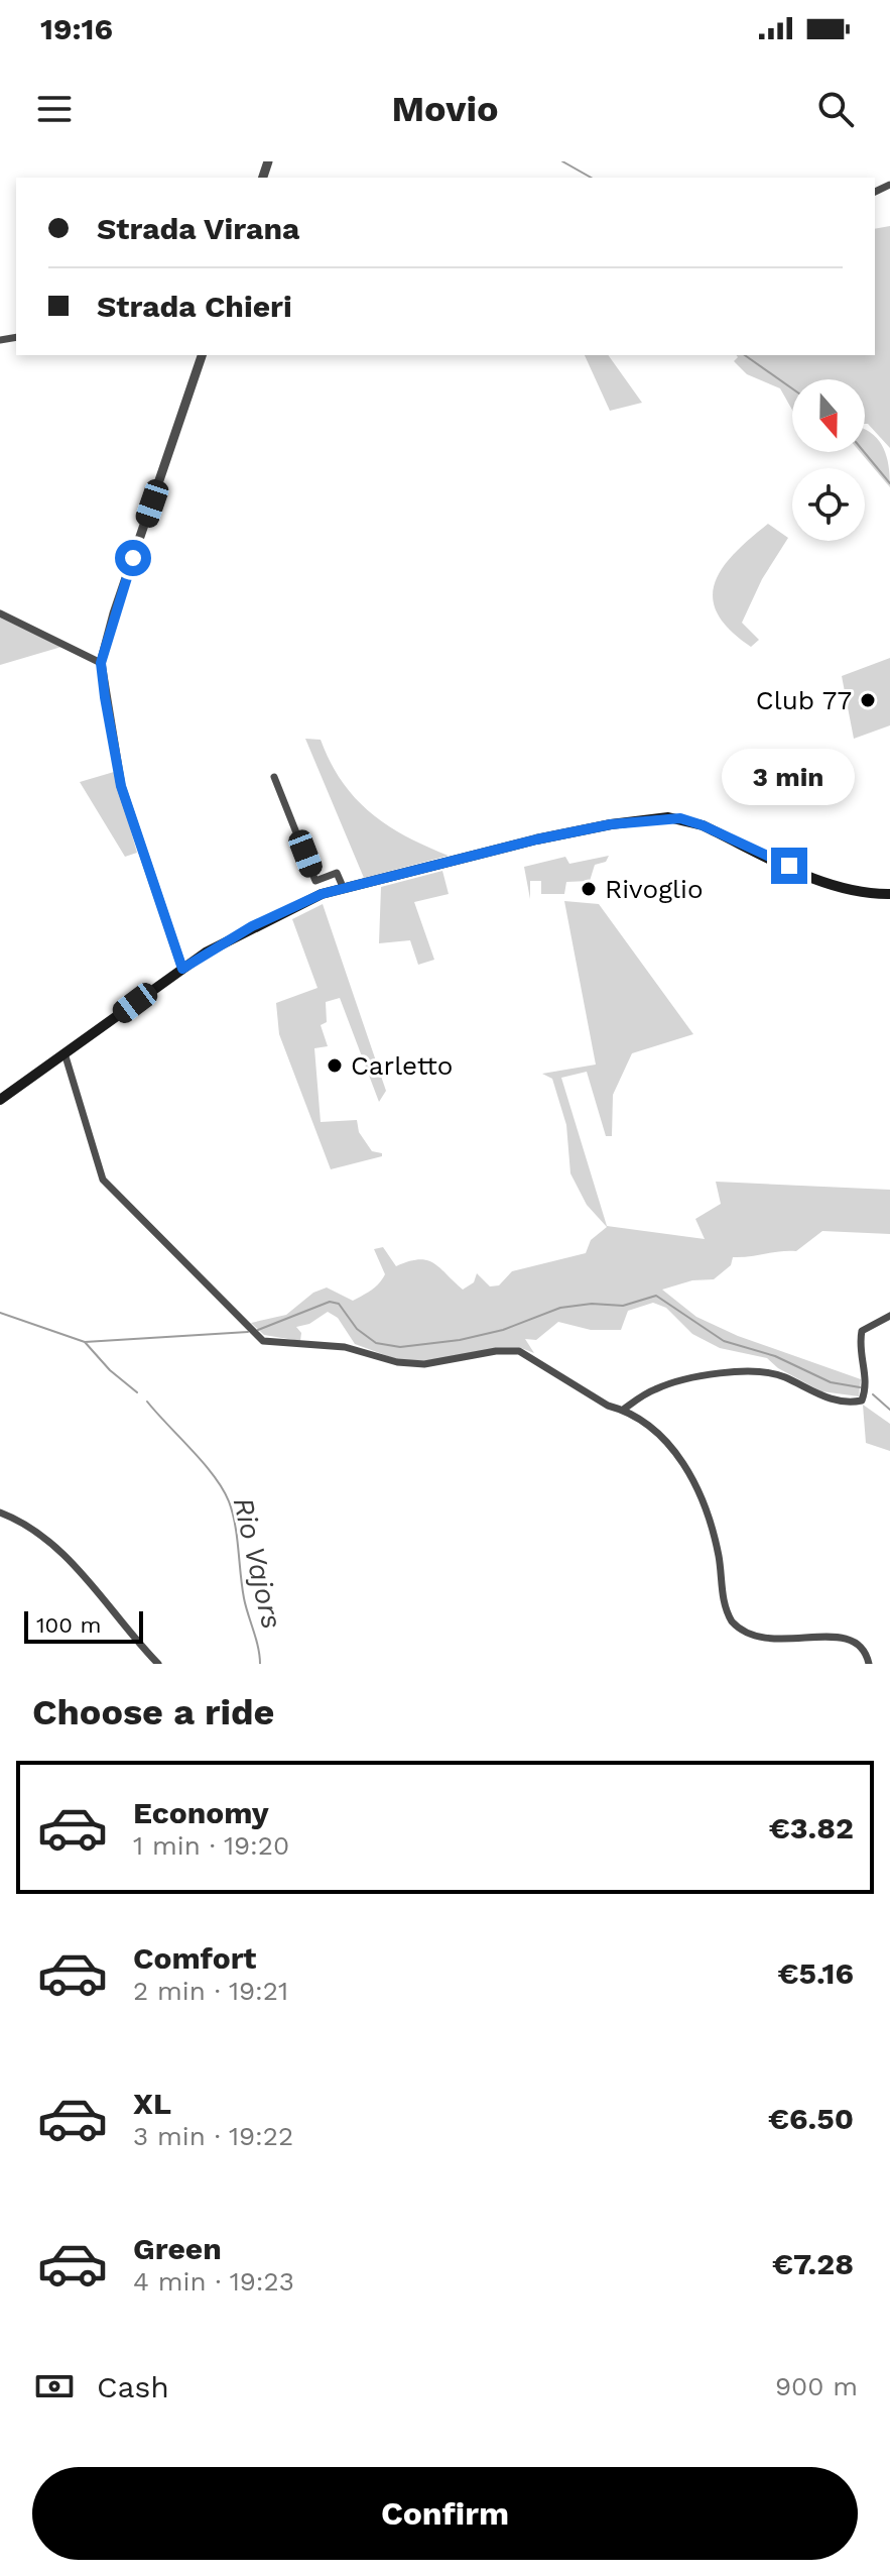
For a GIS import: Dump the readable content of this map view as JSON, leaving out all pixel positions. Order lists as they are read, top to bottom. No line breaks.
{"water":["Rio Vajors"],"places":["Club 77","Rivoglio","Carletto"],"scale_bar":"100 m","north":"bottom","page":{"status":"19:16","header":"Movio","banner":["Strada Virana","Strada Chieri"],"bubble":"3 min","scale":"100 m","heading":"Choose a ride","list":[{"name":"Economy","note":"1 min · 19:20","value":"€3.82"},{"name":"Comfort","note":"2 min · 19:21","value":"€5.16"},{"name":"XL","note":"3 min · 19:22","value":"€6.50"},{"name":"Green","note":"4 min · 19:23","value":"€7.28"}],"pay":["Cash","900 m"],"buttons":"Confirm"}}
